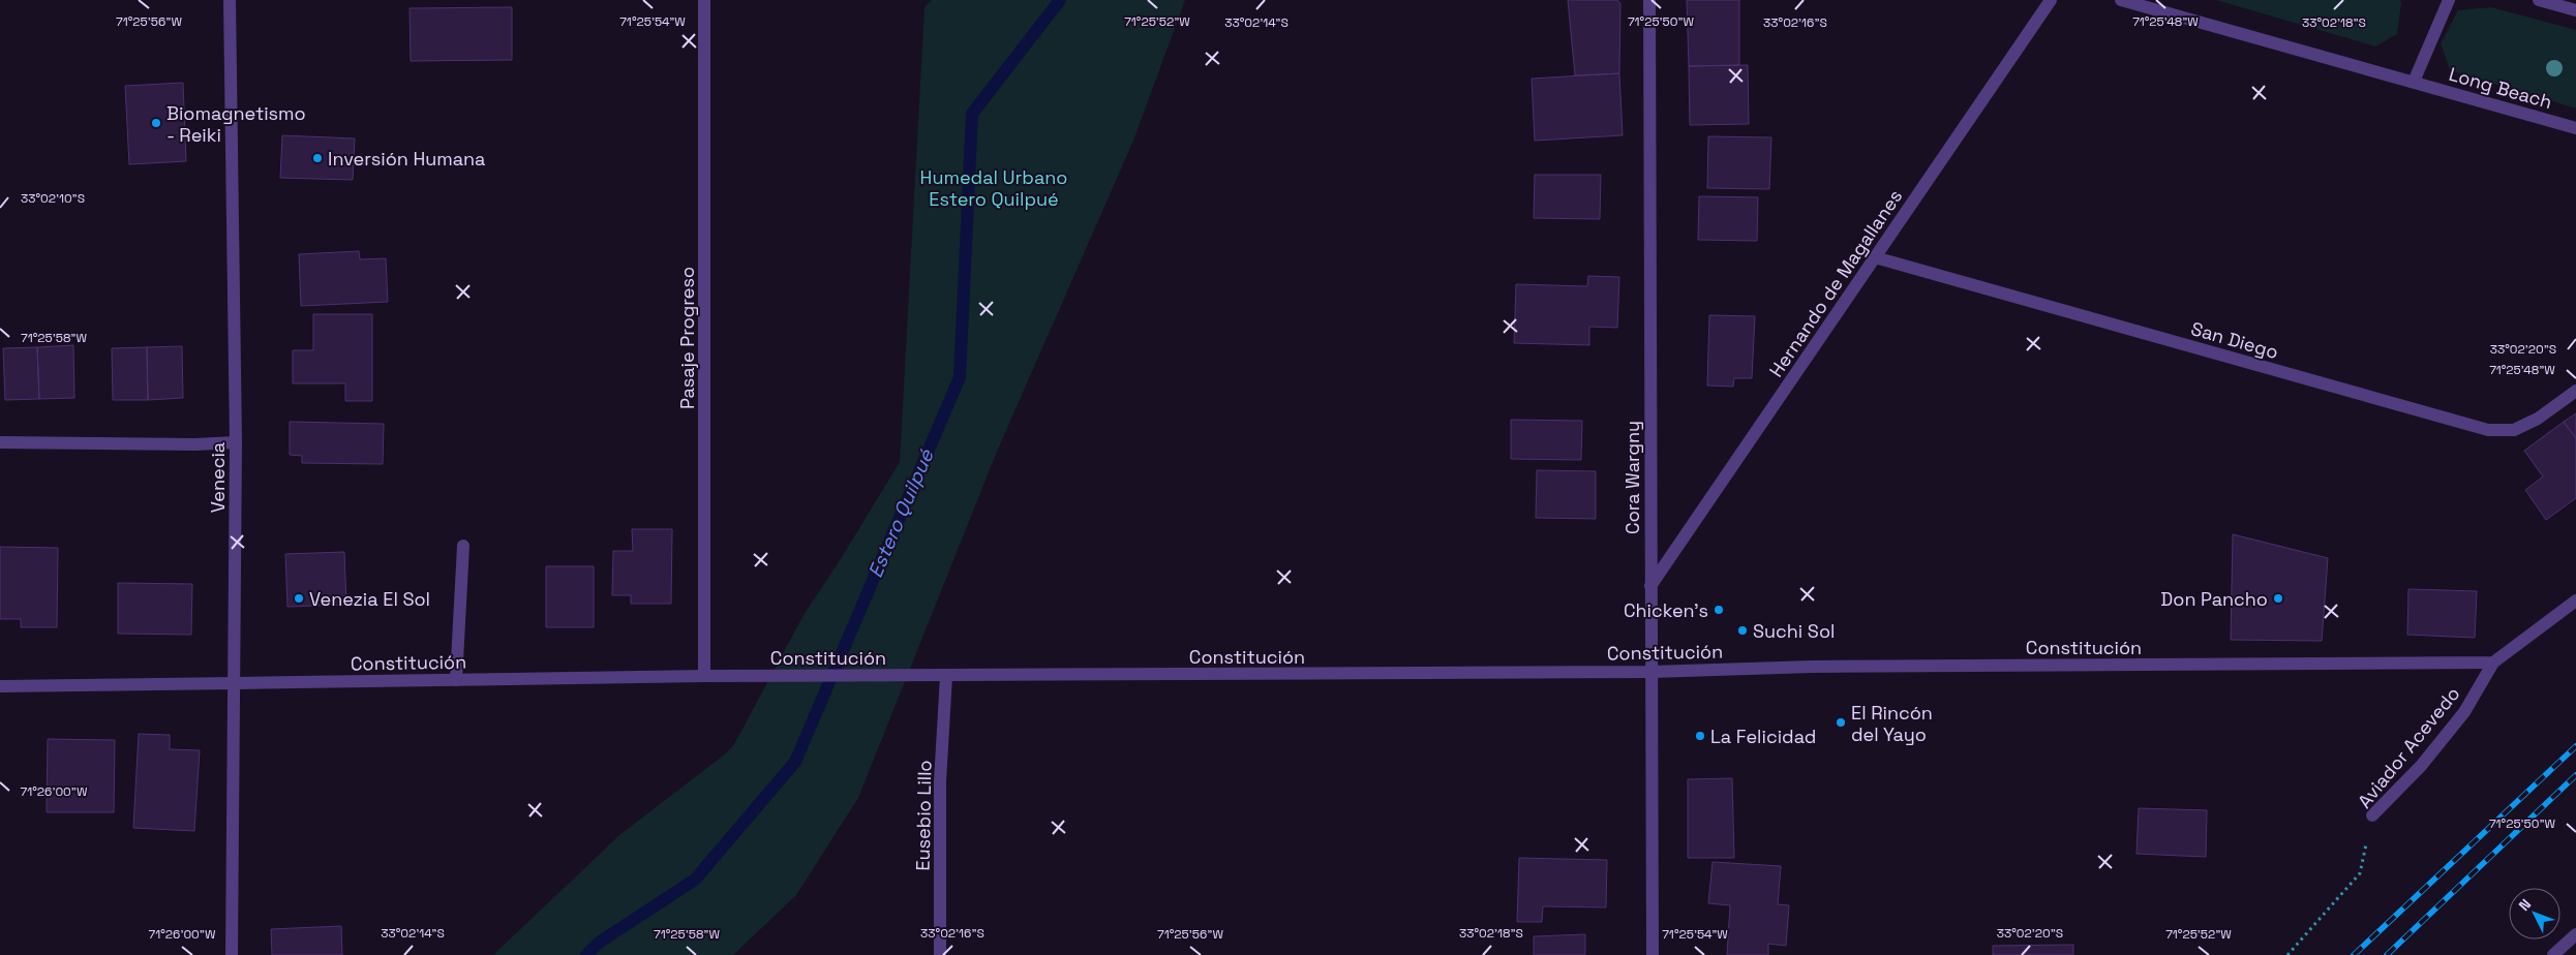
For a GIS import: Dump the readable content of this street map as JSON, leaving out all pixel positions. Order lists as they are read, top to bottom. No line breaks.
{"streets":{"street":["Long Beach","Hernando de Magallanes","Pasaje Progreso","San Diego","Venecia","Cora Wargny","Constitución","Aviador Acevedo","Eusebio Lillo"]},"crossings":[["Hernando de Magallanes","San Diego"],["Hernando de Magallanes","Cora Wargny"],["Pasaje Progreso","Constitución"],["Venecia","Constitución"],["Cora Wargny","Constitución"],["Constitución","Aviador Acevedo"],["Constitución","Eusebio Lillo"]],"water":["Estero Quilpué"],"parks":["Humedal Urbano Estero Quilpué"],"places":["Biomagnetismo - Reiki","Inversión Humana","Venezia El Sol","Don Pancho","Chicken's","Suchi Sol","El Rincón del Yayo","La Felicidad"],"north":"top left","coordinates":["71°25'56\"W","71°25'54\"W","71°25'52\"W","71°25'50\"W","71°25'48\"W","33°02'14\"S","33°02'16\"S","33°02'18\"S","33°02'10\"S","71°25'58\"W","33°02'20\"S","71°26'00\"W"]}
